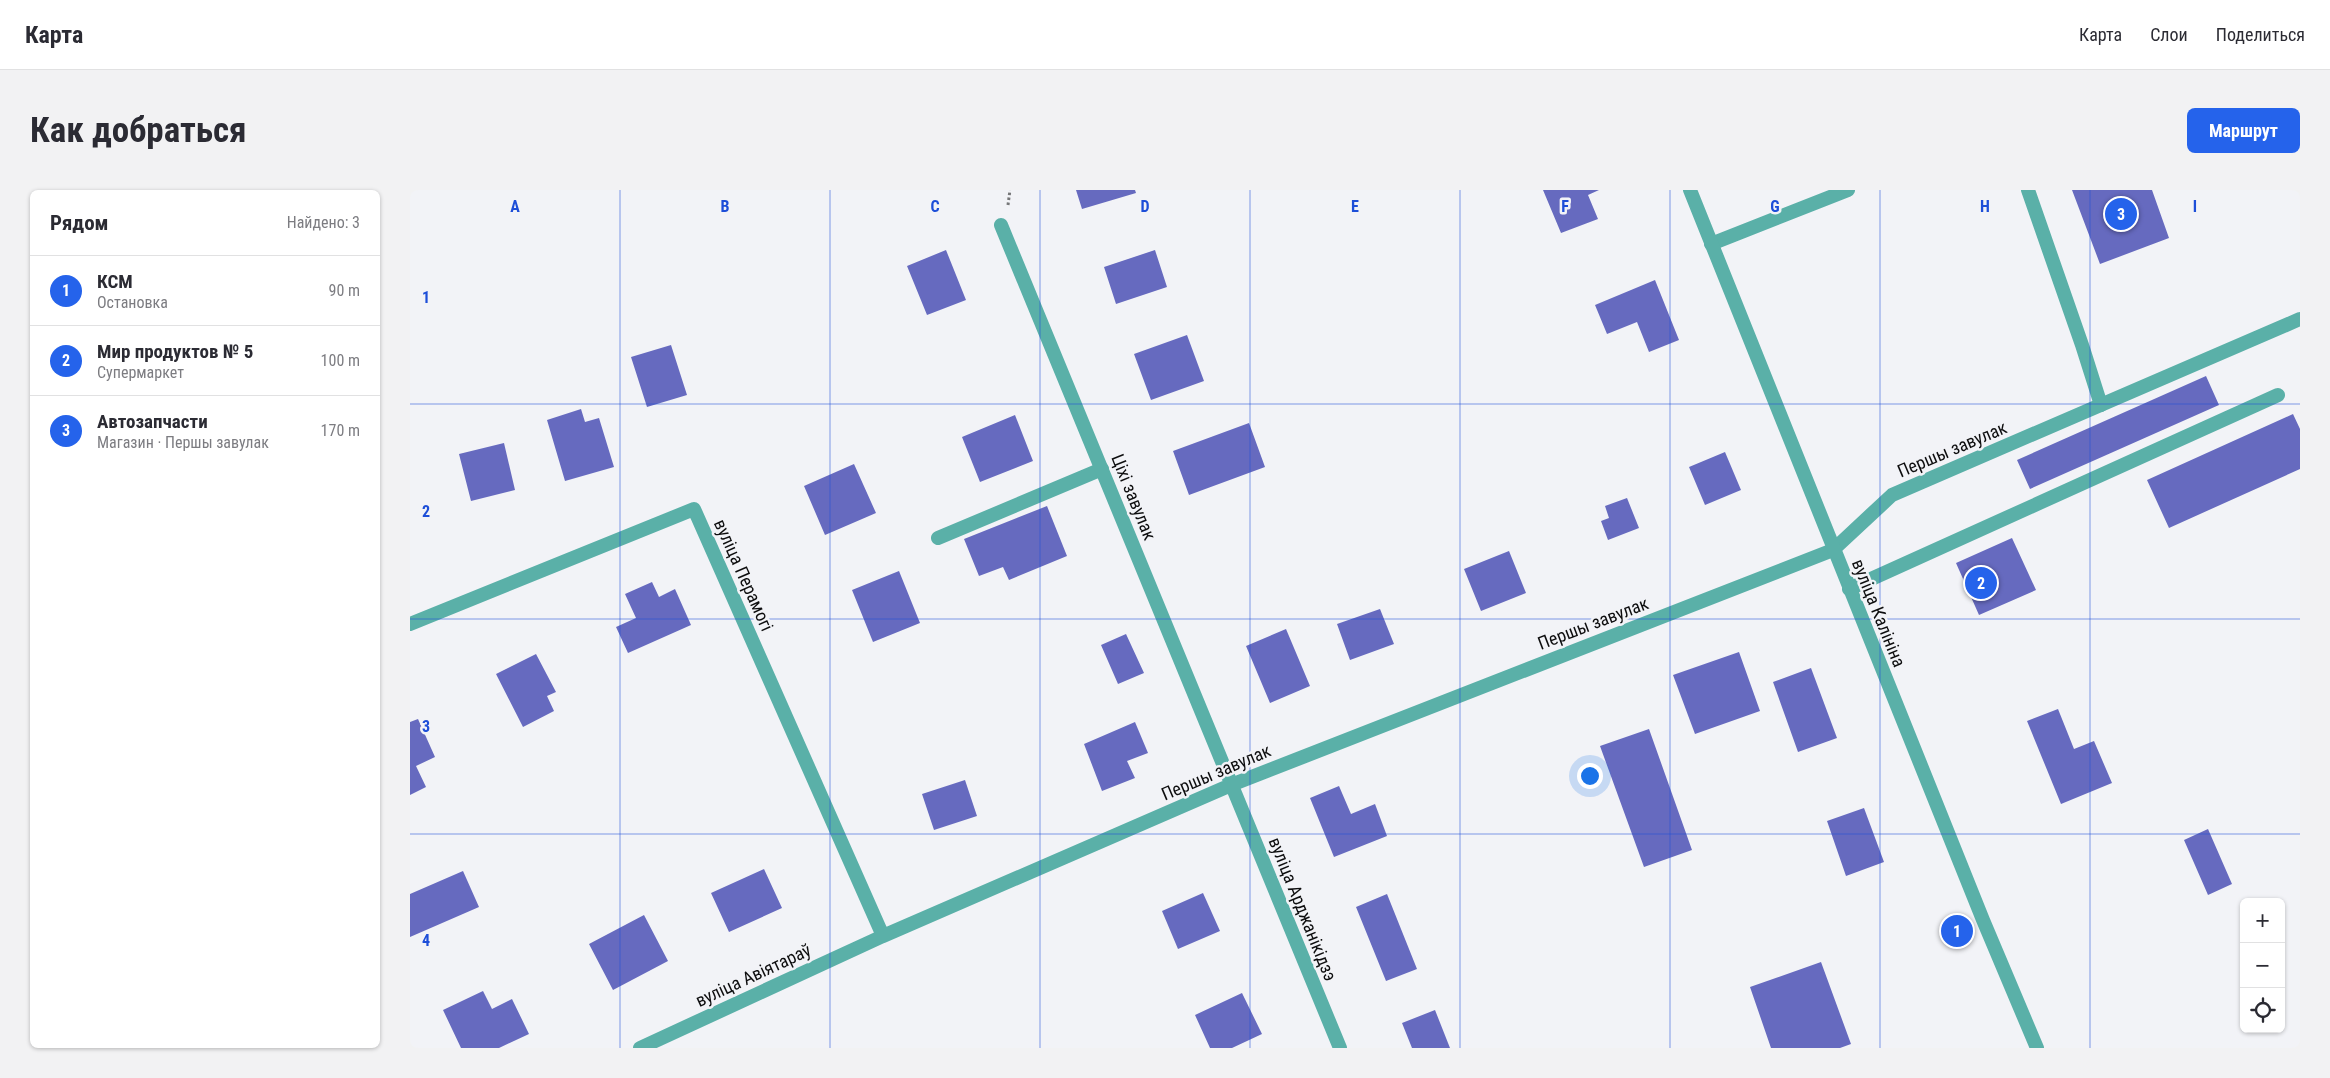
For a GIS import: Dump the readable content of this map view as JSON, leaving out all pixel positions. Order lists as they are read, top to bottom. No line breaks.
{"streets":{"street":["Першы завулак","Ціхі завулак","вуліца Перамогі","вуліца Калініна","вуліца Арджанікідзэ","вуліца Авіятараў"]},"crossings":[["Першы завулак","Ціхі завулак"],["Першы завулак","вуліца Перамогі"],["Першы завулак","вуліца Калініна"],["Першы завулак","вуліца Арджанікідзэ"],["Першы завулак","вуліца Авіятараў"],["Ціхі завулак","вуліца Арджанікідзэ"],["вуліца Перамогі","вуліца Авіятараў"]],"page":{"header":"Карта","nav":["Карта","Слои","Поделиться"],"buttons":"Маршрут","title":"Как добраться","heading":["Рядом","Найдено: 3"],"pins":["3","2","1"],"list":[{"mark":"1","name":"КСМ","note":"Остановка","value":"90 m"},{"mark":"2","name":"Мир продуктов № 5","note":"Супермаркет","value":"100 m"},{"mark":"3","name":"Автозапчасти","note":"Магазин · Першы завулак","value":"170 m"}],"map_buttons":["+","−"]},"grid":{"columns":["A","B","C","D","E","F","G","H","I"],"rows":["1","2","3","4"]}}
